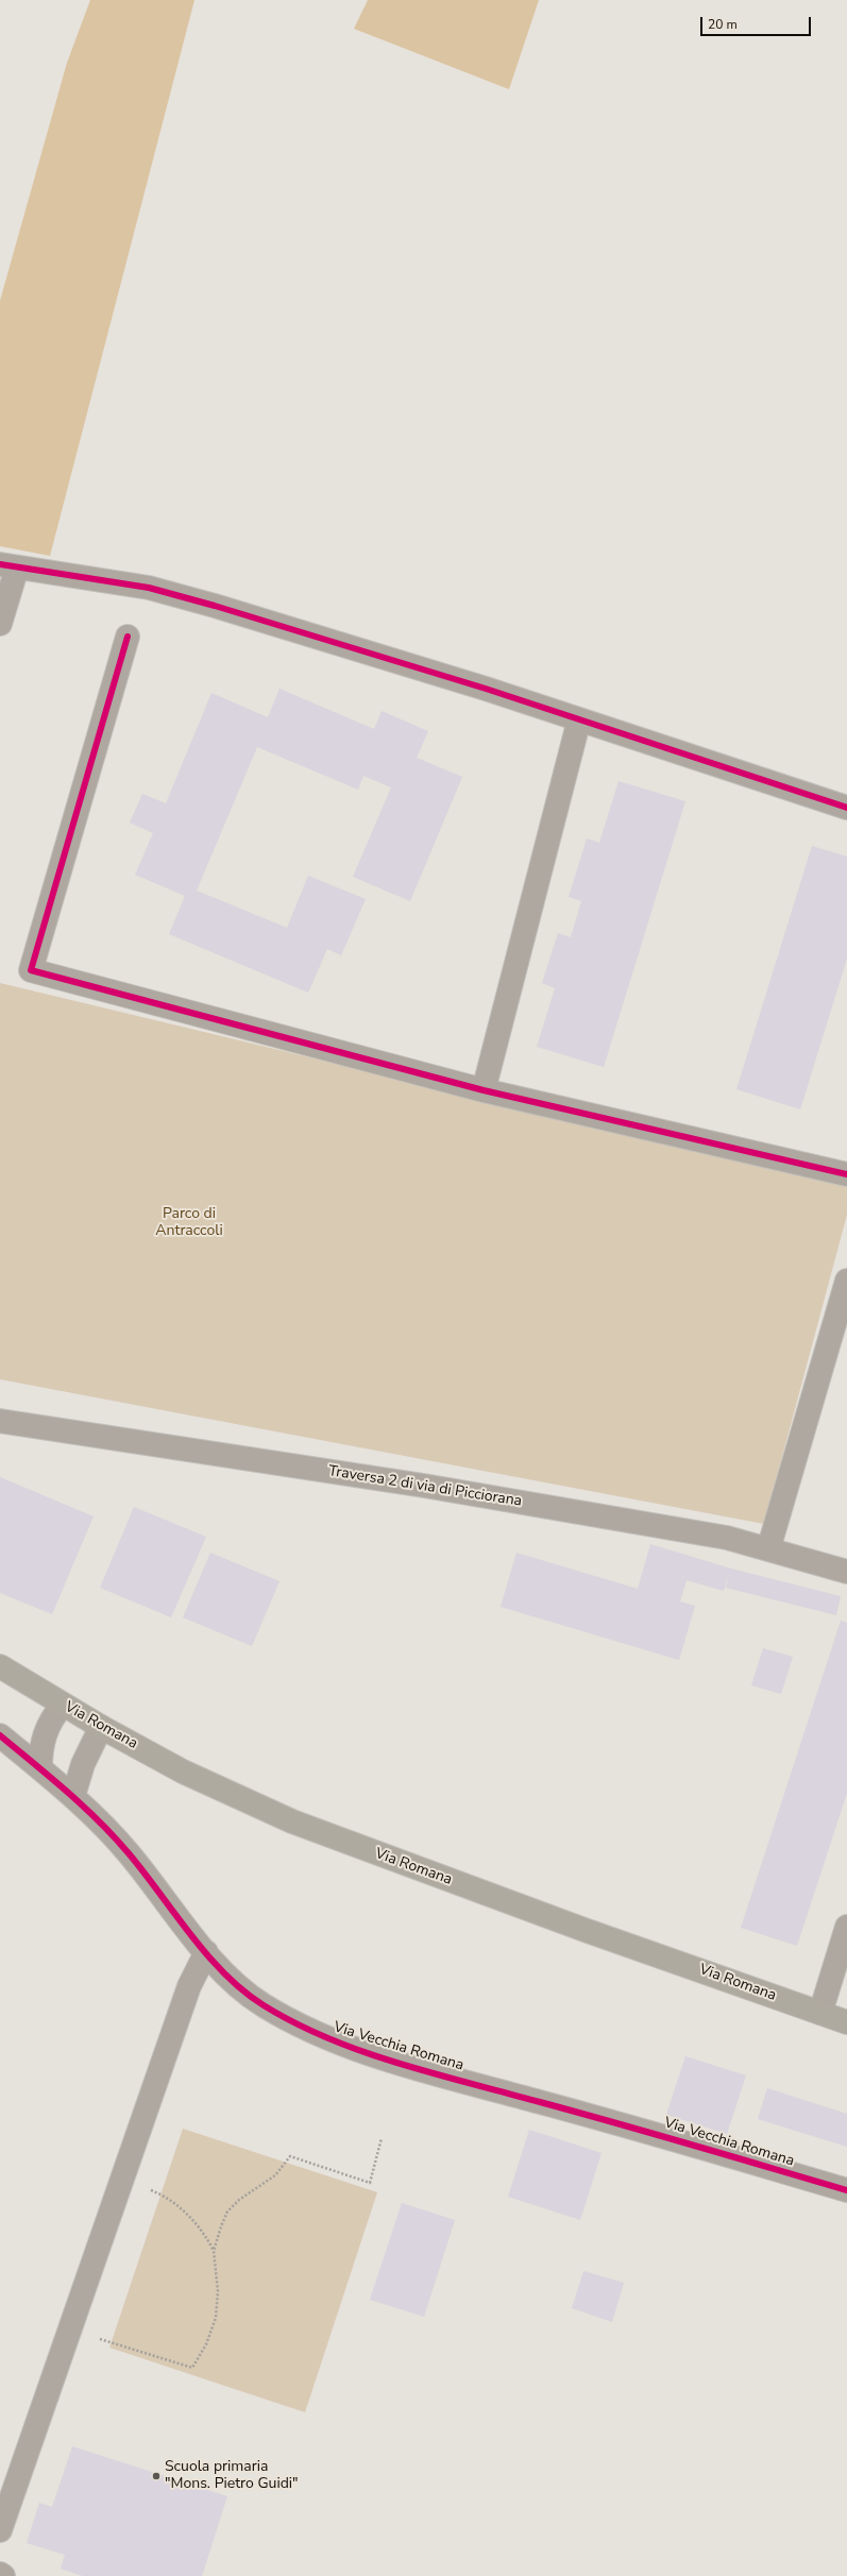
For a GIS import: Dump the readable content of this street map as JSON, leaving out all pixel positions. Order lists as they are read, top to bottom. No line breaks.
{"streets":{"main road":["Via Romana"],"street":["Traversa 2 di via di Picciorana","Via Vecchia Romana"]},"parks":["Parco di Antraccoli"],"places":["Scuola primaria \"Mons. Pietro Guidi\""],"scale_bar":"20 m"}
